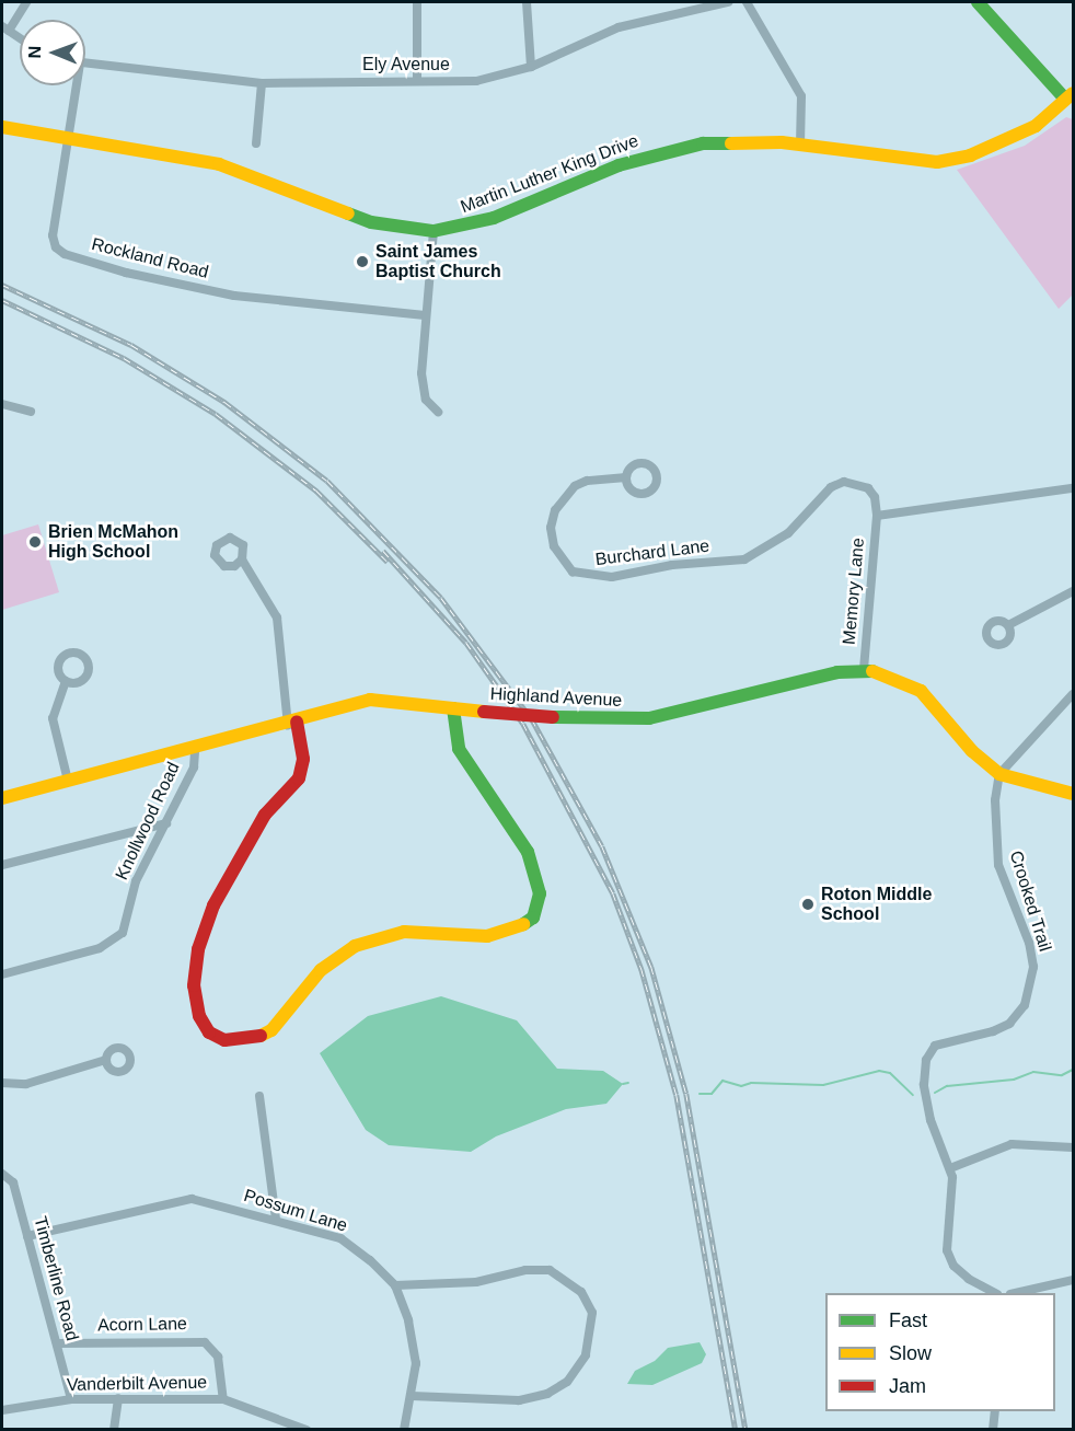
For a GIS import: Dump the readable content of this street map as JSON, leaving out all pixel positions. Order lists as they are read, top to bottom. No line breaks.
{"streets":{"street":["Ely Avenue","Martin Luther King Drive","Rockland Road","Burchard Lane","Memory Lane","Highland Avenue","Knollwood Road","Crooked Trail","Possum Lane","Timberline Road","Acorn Lane","Vanderbilt Avenue"]},"crossings":[["Martin Luther King Drive","Rockland Road"],["Burchard Lane","Memory Lane"],["Memory Lane","Highland Avenue"],["Highland Avenue","Knollwood Road"],["Highland Avenue","Crooked Trail"],["Possum Lane","Timberline Road"],["Timberline Road","Acorn Lane"],["Timberline Road","Vanderbilt Avenue"],["Acorn Lane","Vanderbilt Avenue"]],"places":["Saint James Baptist Church","Brien McMahon High School","Roton Middle School"],"legend":["Fast","Slow","Jam"],"north":"left"}
